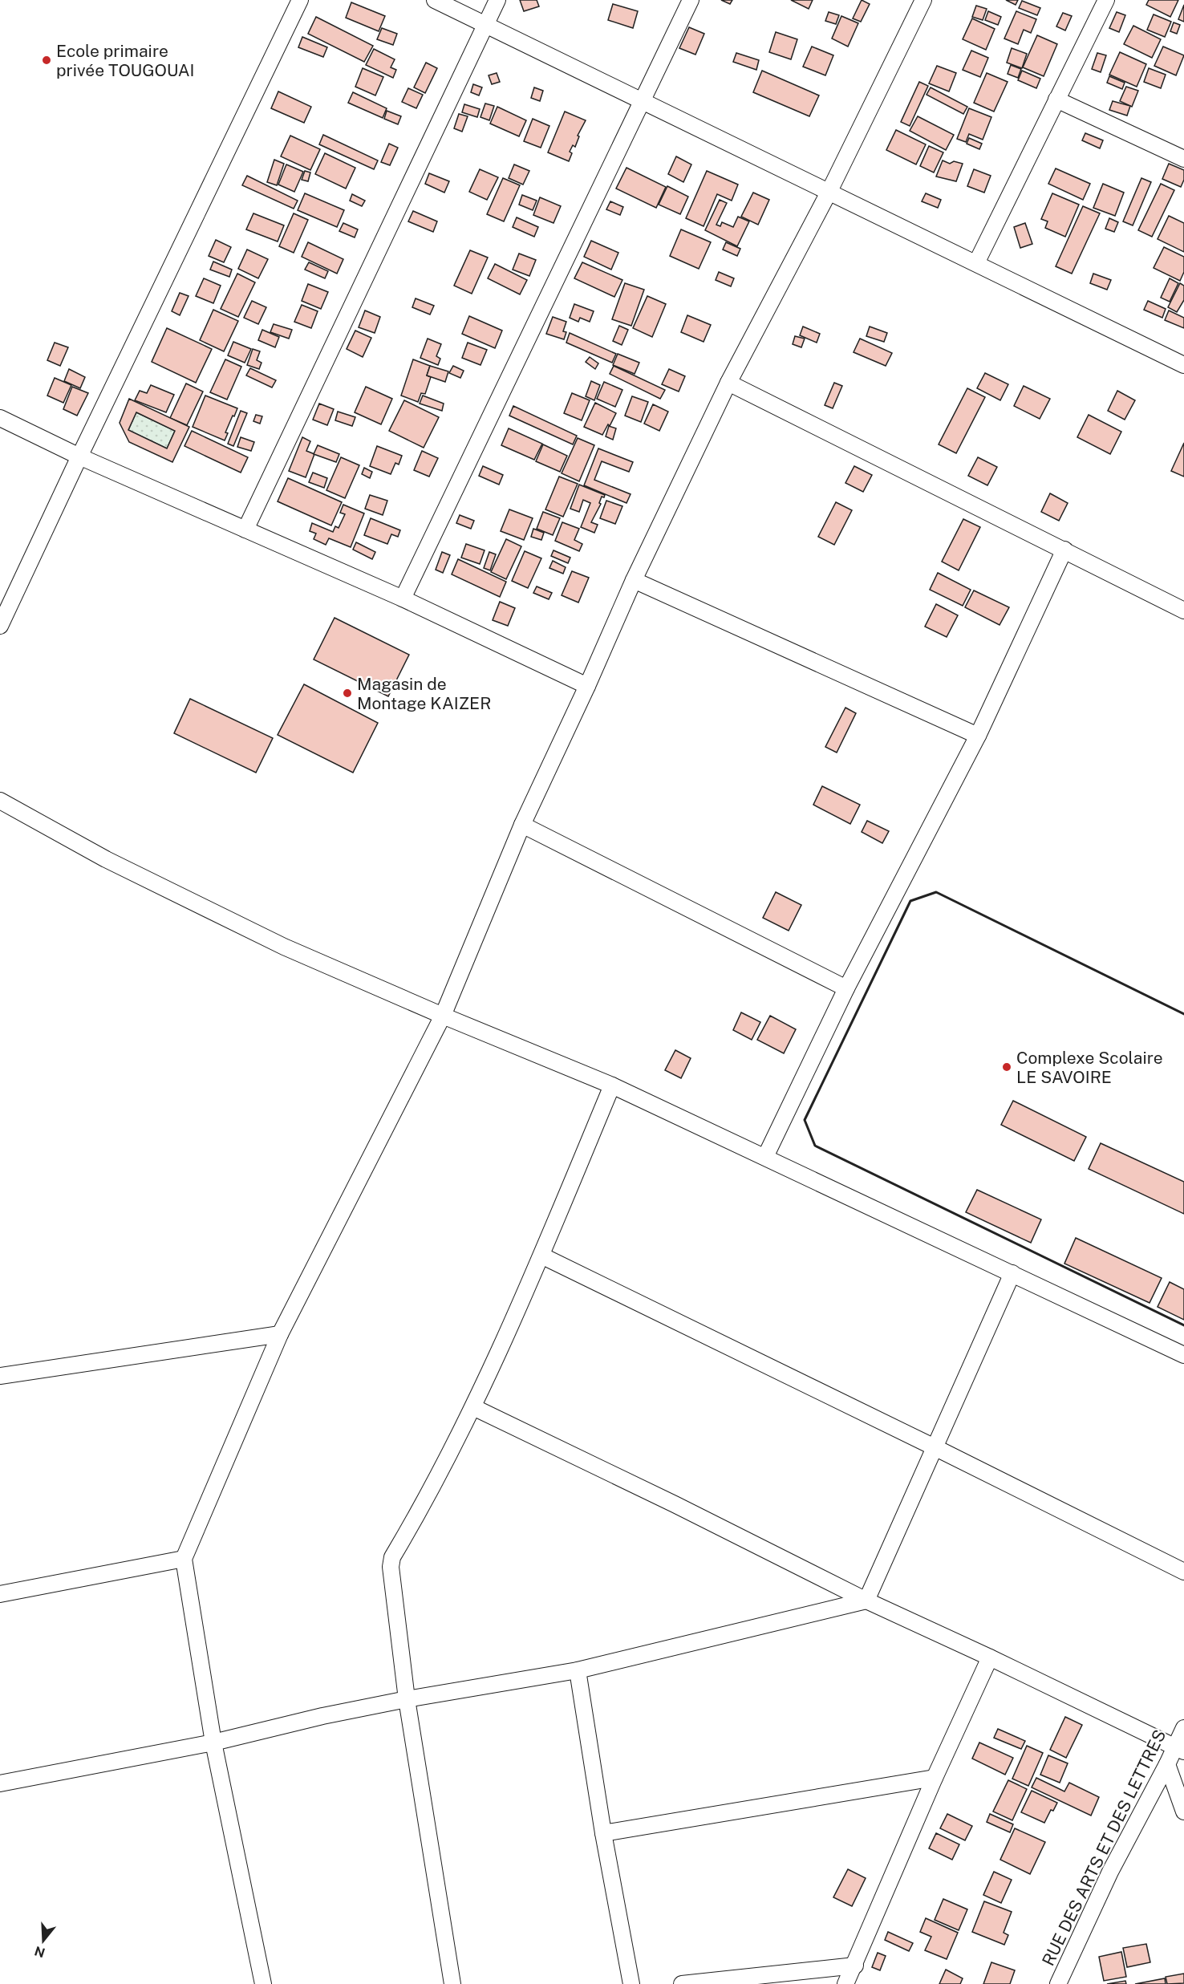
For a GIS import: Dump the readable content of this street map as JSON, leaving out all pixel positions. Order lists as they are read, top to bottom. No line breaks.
{"streets":{"street":["RUE DES ARTS ET DES LETTRES"]},"places":["Ecole primaire privée TOUGOUAI","Magasin de Montage KAIZER","Complexe Scolaire LE SAVOIRE"],"north":"bottom"}
